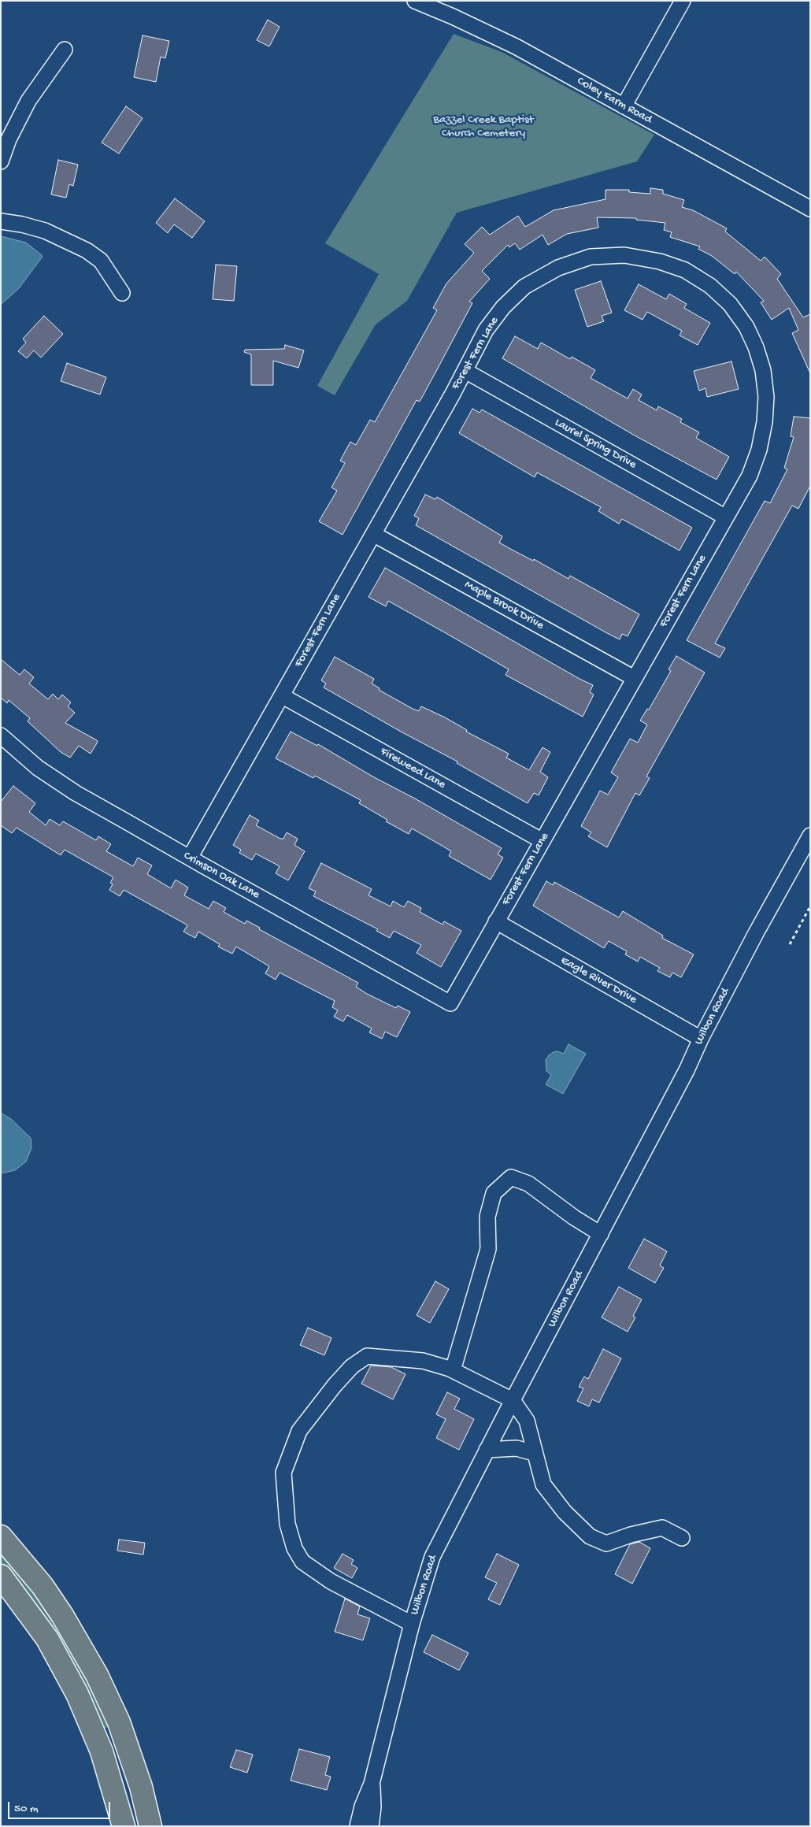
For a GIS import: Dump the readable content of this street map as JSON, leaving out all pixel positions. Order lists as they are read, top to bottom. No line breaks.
{"streets":{"street":["Coley Farm Road","Forest Fern Lane","Laurel Spring Drive","Maple Brook Drive","Fireweed Lane","Crimson Oak Lane","Eagle River Drive","Wilbon Road"]},"crossings":[["Forest Fern Lane","Laurel Spring Drive"],["Forest Fern Lane","Maple Brook Drive"],["Forest Fern Lane","Fireweed Lane"],["Forest Fern Lane","Crimson Oak Lane"],["Forest Fern Lane","Eagle River Drive"],["Eagle River Drive","Wilbon Road"]],"parks":["Bazzel Creek Baptist Church Cemetery"],"scale_bar":"50 m"}
